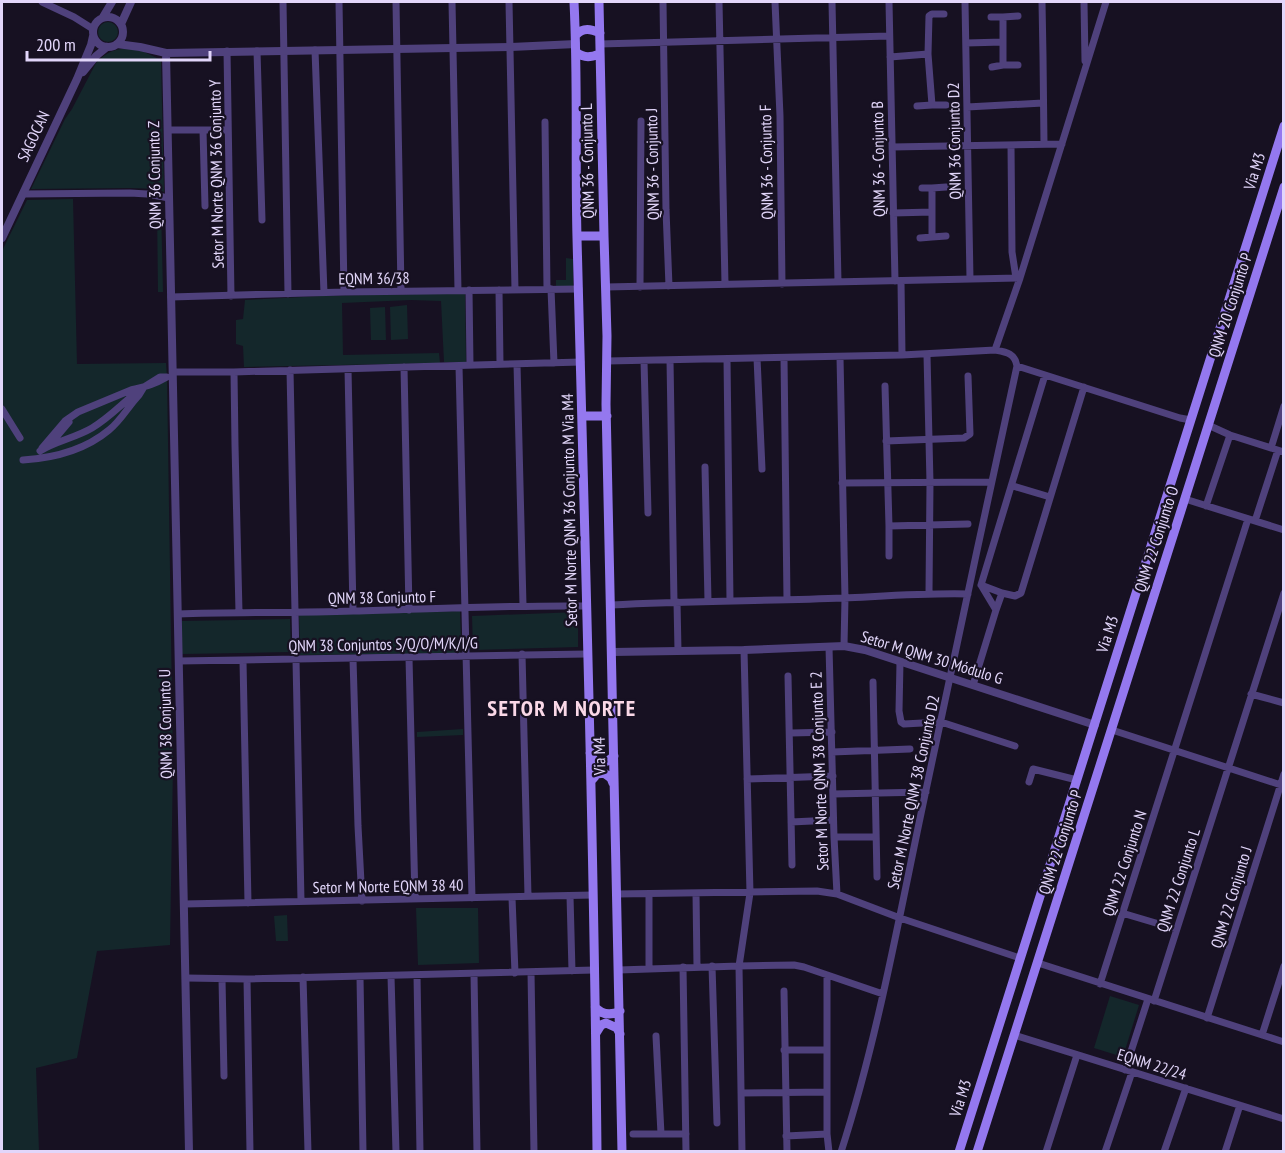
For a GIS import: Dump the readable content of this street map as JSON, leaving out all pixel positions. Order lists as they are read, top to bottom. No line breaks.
{"streets":{"main road":["QNM 36 - Conjunto L","Via M3","QNM 20 Conjunto P","Setor M Norte QNM 36 Conjunto M Via M4","QNM 22 Conjunto O","Via M4","QNM 22 Conjunto P"],"street":["SAGOCAN","QNM 36 Conjunto D2","QNM 36 - Conjunto B","QNM 36 - Conjunto F","QNM 36 - Conjunto J","Setor M Norte QNM 36 Conjunto Y","QNM 36 Conjunto Z","EQNM 36/38","QNM 38 Conjunto F","QNM 38 Conjuntos S/Q/O/M/K/I/G","Setor M QNM 30 Módulo G","QNM 38 Conjunto U","Setor M Norte QNM 38 Conjunto E 2","Setor M Norte QNM 38 Conjunto D2","QNM 22 Conjunto N","QNM 22 Conjunto L","Setor M Norte EQNM 38 40","QNM 22 Conjunto J","EQNM 22/24"]},"crossings":[["QNM 36 - Conjunto L","Setor M Norte QNM 36 Conjunto M Via M4"],["QNM 36 - Conjunto L","Via M4"],["Via M3","Setor M QNM 30 Módulo G"],["Setor M Norte QNM 36 Conjunto Y","EQNM 36/38"],["QNM 36 Conjunto Z","EQNM 36/38"],["QNM 36 Conjunto Z","QNM 38 Conjunto U"],["EQNM 36/38","Setor M Norte QNM 36 Conjunto M Via M4"],["EQNM 36/38","QNM 38 Conjunto U"],["QNM 20 Conjunto P","QNM 22 Conjunto O"],["Setor M Norte QNM 36 Conjunto M Via M4","QNM 38 Conjunto F"],["Setor M Norte QNM 36 Conjunto M Via M4","QNM 38 Conjuntos S/Q/O/M/K/I/G"],["Setor M Norte QNM 36 Conjunto M Via M4","Setor M Norte EQNM 38 40"],["QNM 22 Conjunto O","QNM 22 Conjunto P"],["QNM 38 Conjunto F","QNM 38 Conjunto U"],["QNM 38 Conjuntos S/Q/O/M/K/I/G","QNM 38 Conjunto U"],["Setor M QNM 30 Módulo G","Via M4"],["Setor M QNM 30 Módulo G","Setor M Norte QNM 38 Conjunto E 2"],["Setor M QNM 30 Módulo G","Setor M Norte QNM 38 Conjunto D2"],["QNM 38 Conjunto U","Setor M Norte EQNM 38 40"],["QNM 22 Conjunto L","EQNM 22/24"]],"districts":["SETOR M NORTE"],"scale_bar":"200 m"}
